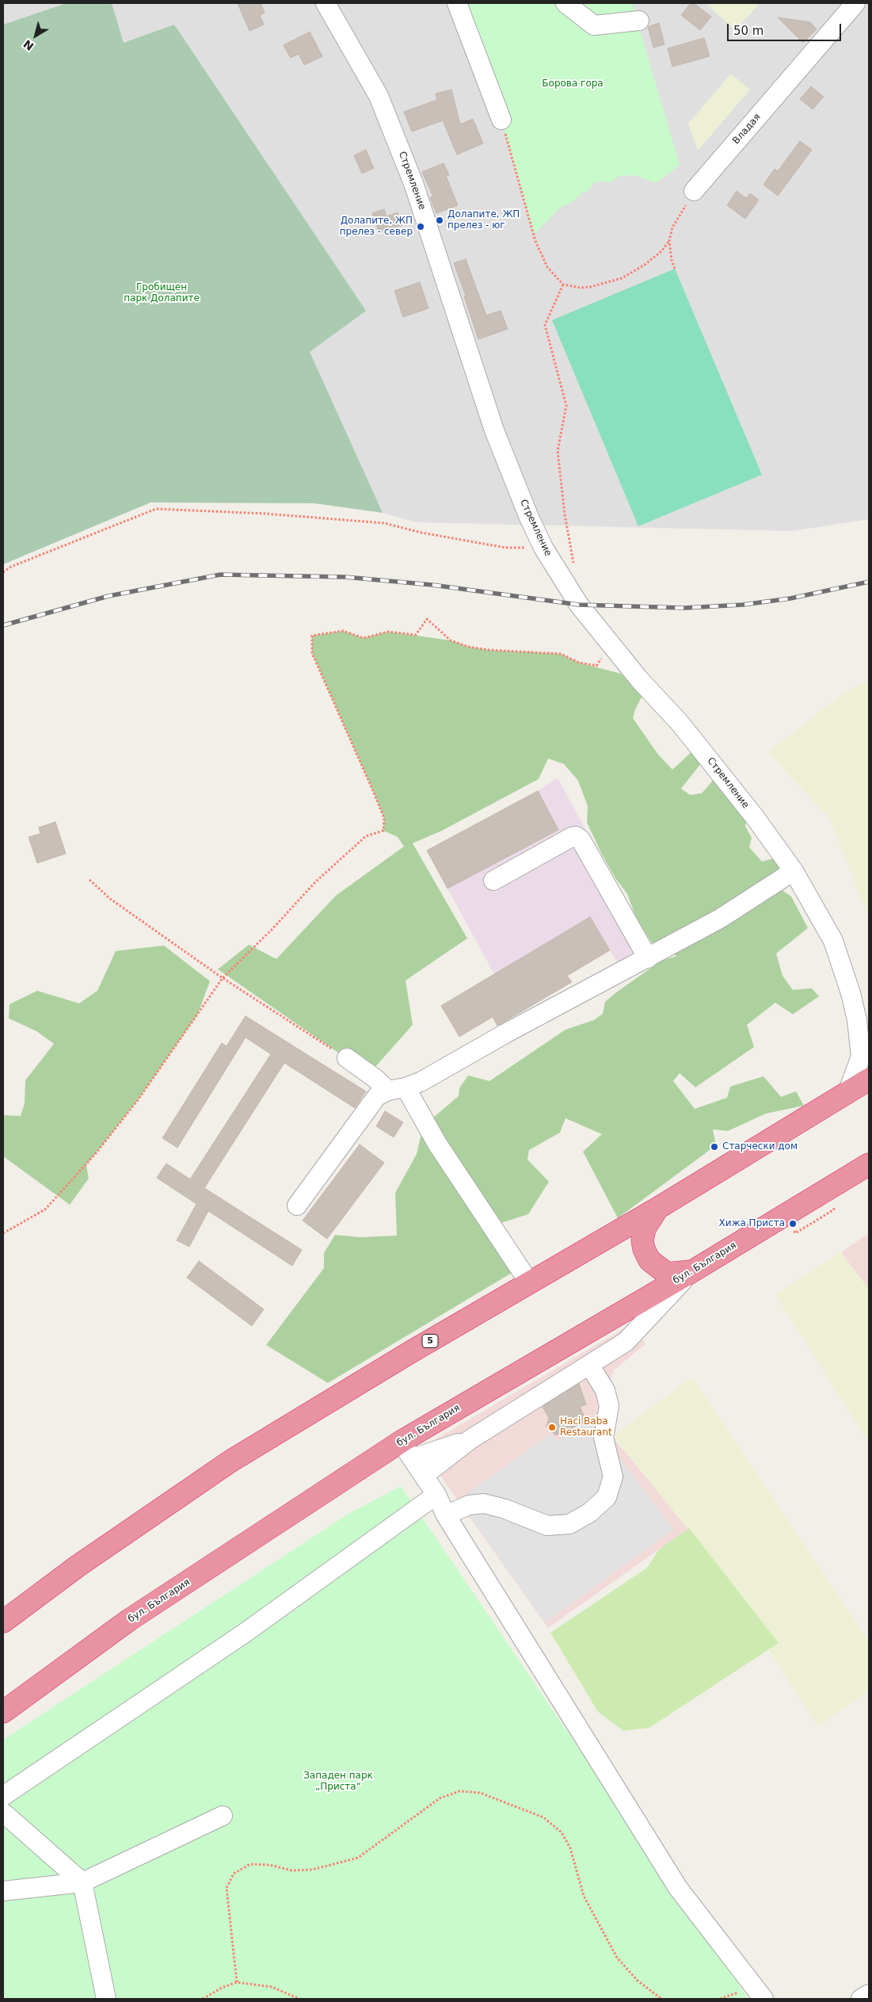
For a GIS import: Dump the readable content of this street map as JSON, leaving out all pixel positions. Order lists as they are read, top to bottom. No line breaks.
{"streets":{"highway":["бул. България","5"],"street":["Владая","Стремление"]},"crossings":[["Стремление","5"]],"parks":["Борова гора","Гробищен парк Долапите","Западен парк „Приста“"],"places":["Долапите, ЖП прелез - юг","Долапите, ЖП прелез - север","Старчески дом","Хижа Приста","Haci Baba Restaurant"],"scale_bar":"50 m","north":"bottom left"}
